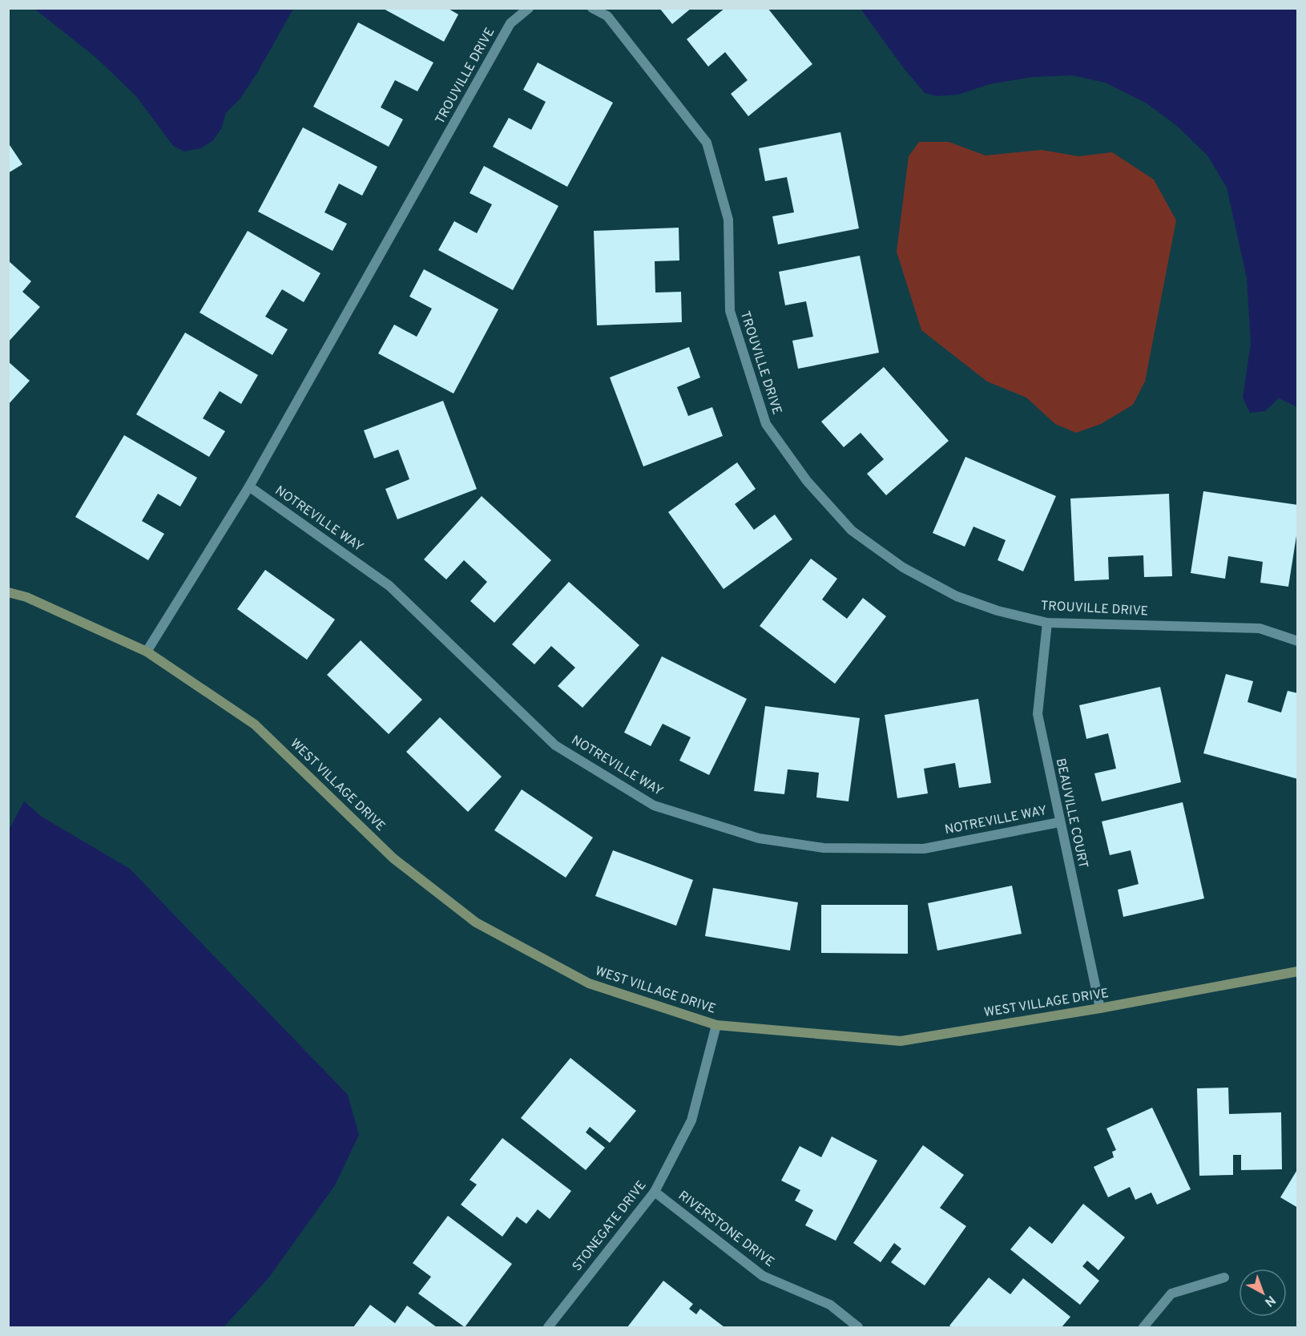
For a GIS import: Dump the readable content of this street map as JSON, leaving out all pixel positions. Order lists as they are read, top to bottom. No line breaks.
{"streets":{"street":["TROUVILLE DRIVE","NOTREVILLE WAY","WEST VILLAGE DRIVE","BEAUVILLE COURT","STONEGATE DRIVE","RIVERSTONE DRIVE"]},"crossings":[["TROUVILLE DRIVE","NOTREVILLE WAY"],["TROUVILLE DRIVE","BEAUVILLE COURT"],["NOTREVILLE WAY","BEAUVILLE COURT"],["WEST VILLAGE DRIVE","BEAUVILLE COURT"],["WEST VILLAGE DRIVE","STONEGATE DRIVE"],["STONEGATE DRIVE","RIVERSTONE DRIVE"]],"north":"bottom right"}
